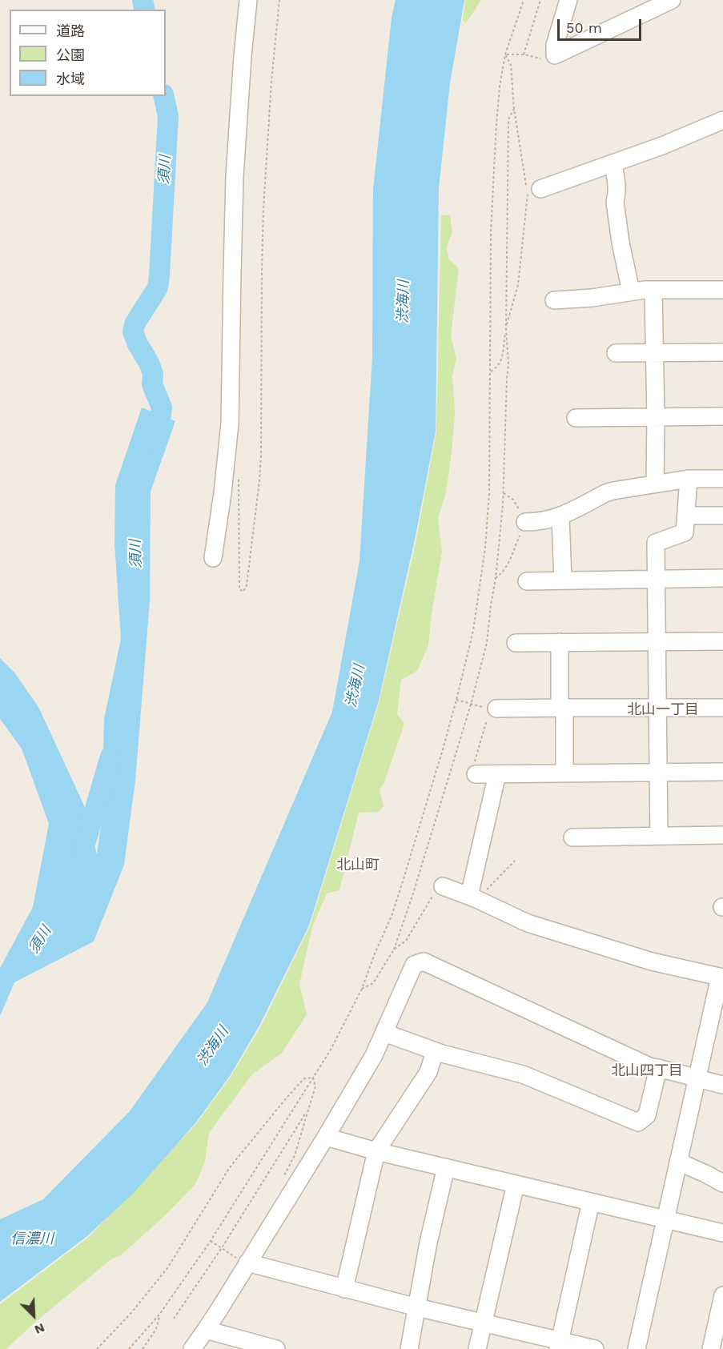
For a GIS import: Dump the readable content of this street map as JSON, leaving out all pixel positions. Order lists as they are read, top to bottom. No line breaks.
{"districts":["北山一丁目","北山町","北山四丁目"],"water":["須川","渋海川","信濃川"],"legend":["道路","公園","水域"],"scale_bar":"50 m","north":"bottom right"}
